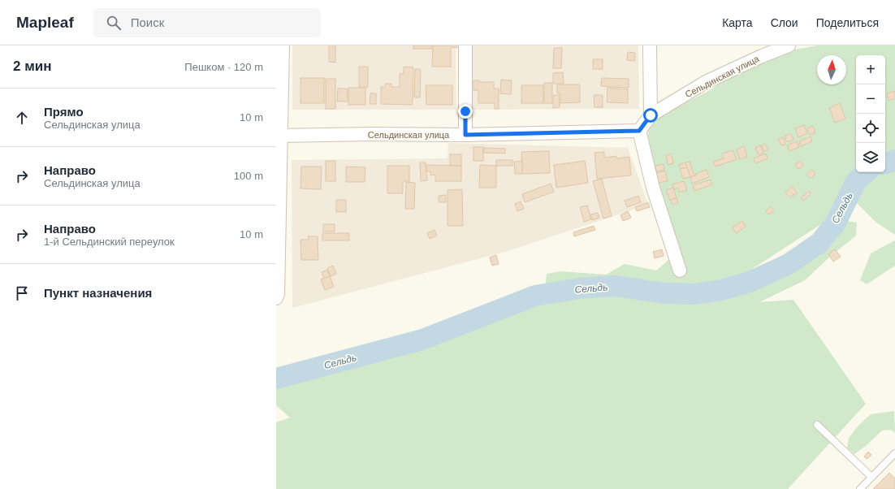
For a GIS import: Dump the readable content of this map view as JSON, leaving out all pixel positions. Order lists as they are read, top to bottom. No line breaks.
{"streets":{"street":["Сельдинская улица"]},"water":["Сельдь"],"north":"top","page":{"header":"Mapleaf","search":"Поиск","nav":["Карта","Слои","Поделиться"],"heading":["2 мин","Пешком · 120 m"],"map_buttons":["+","−"],"list":[["Прямо","Сельдинская улица","10 m"],["Направо","Сельдинская улица","100 m"],["Направо","1-й Сельдинский переулок","10 m"],"Пункт назначения"]}}
